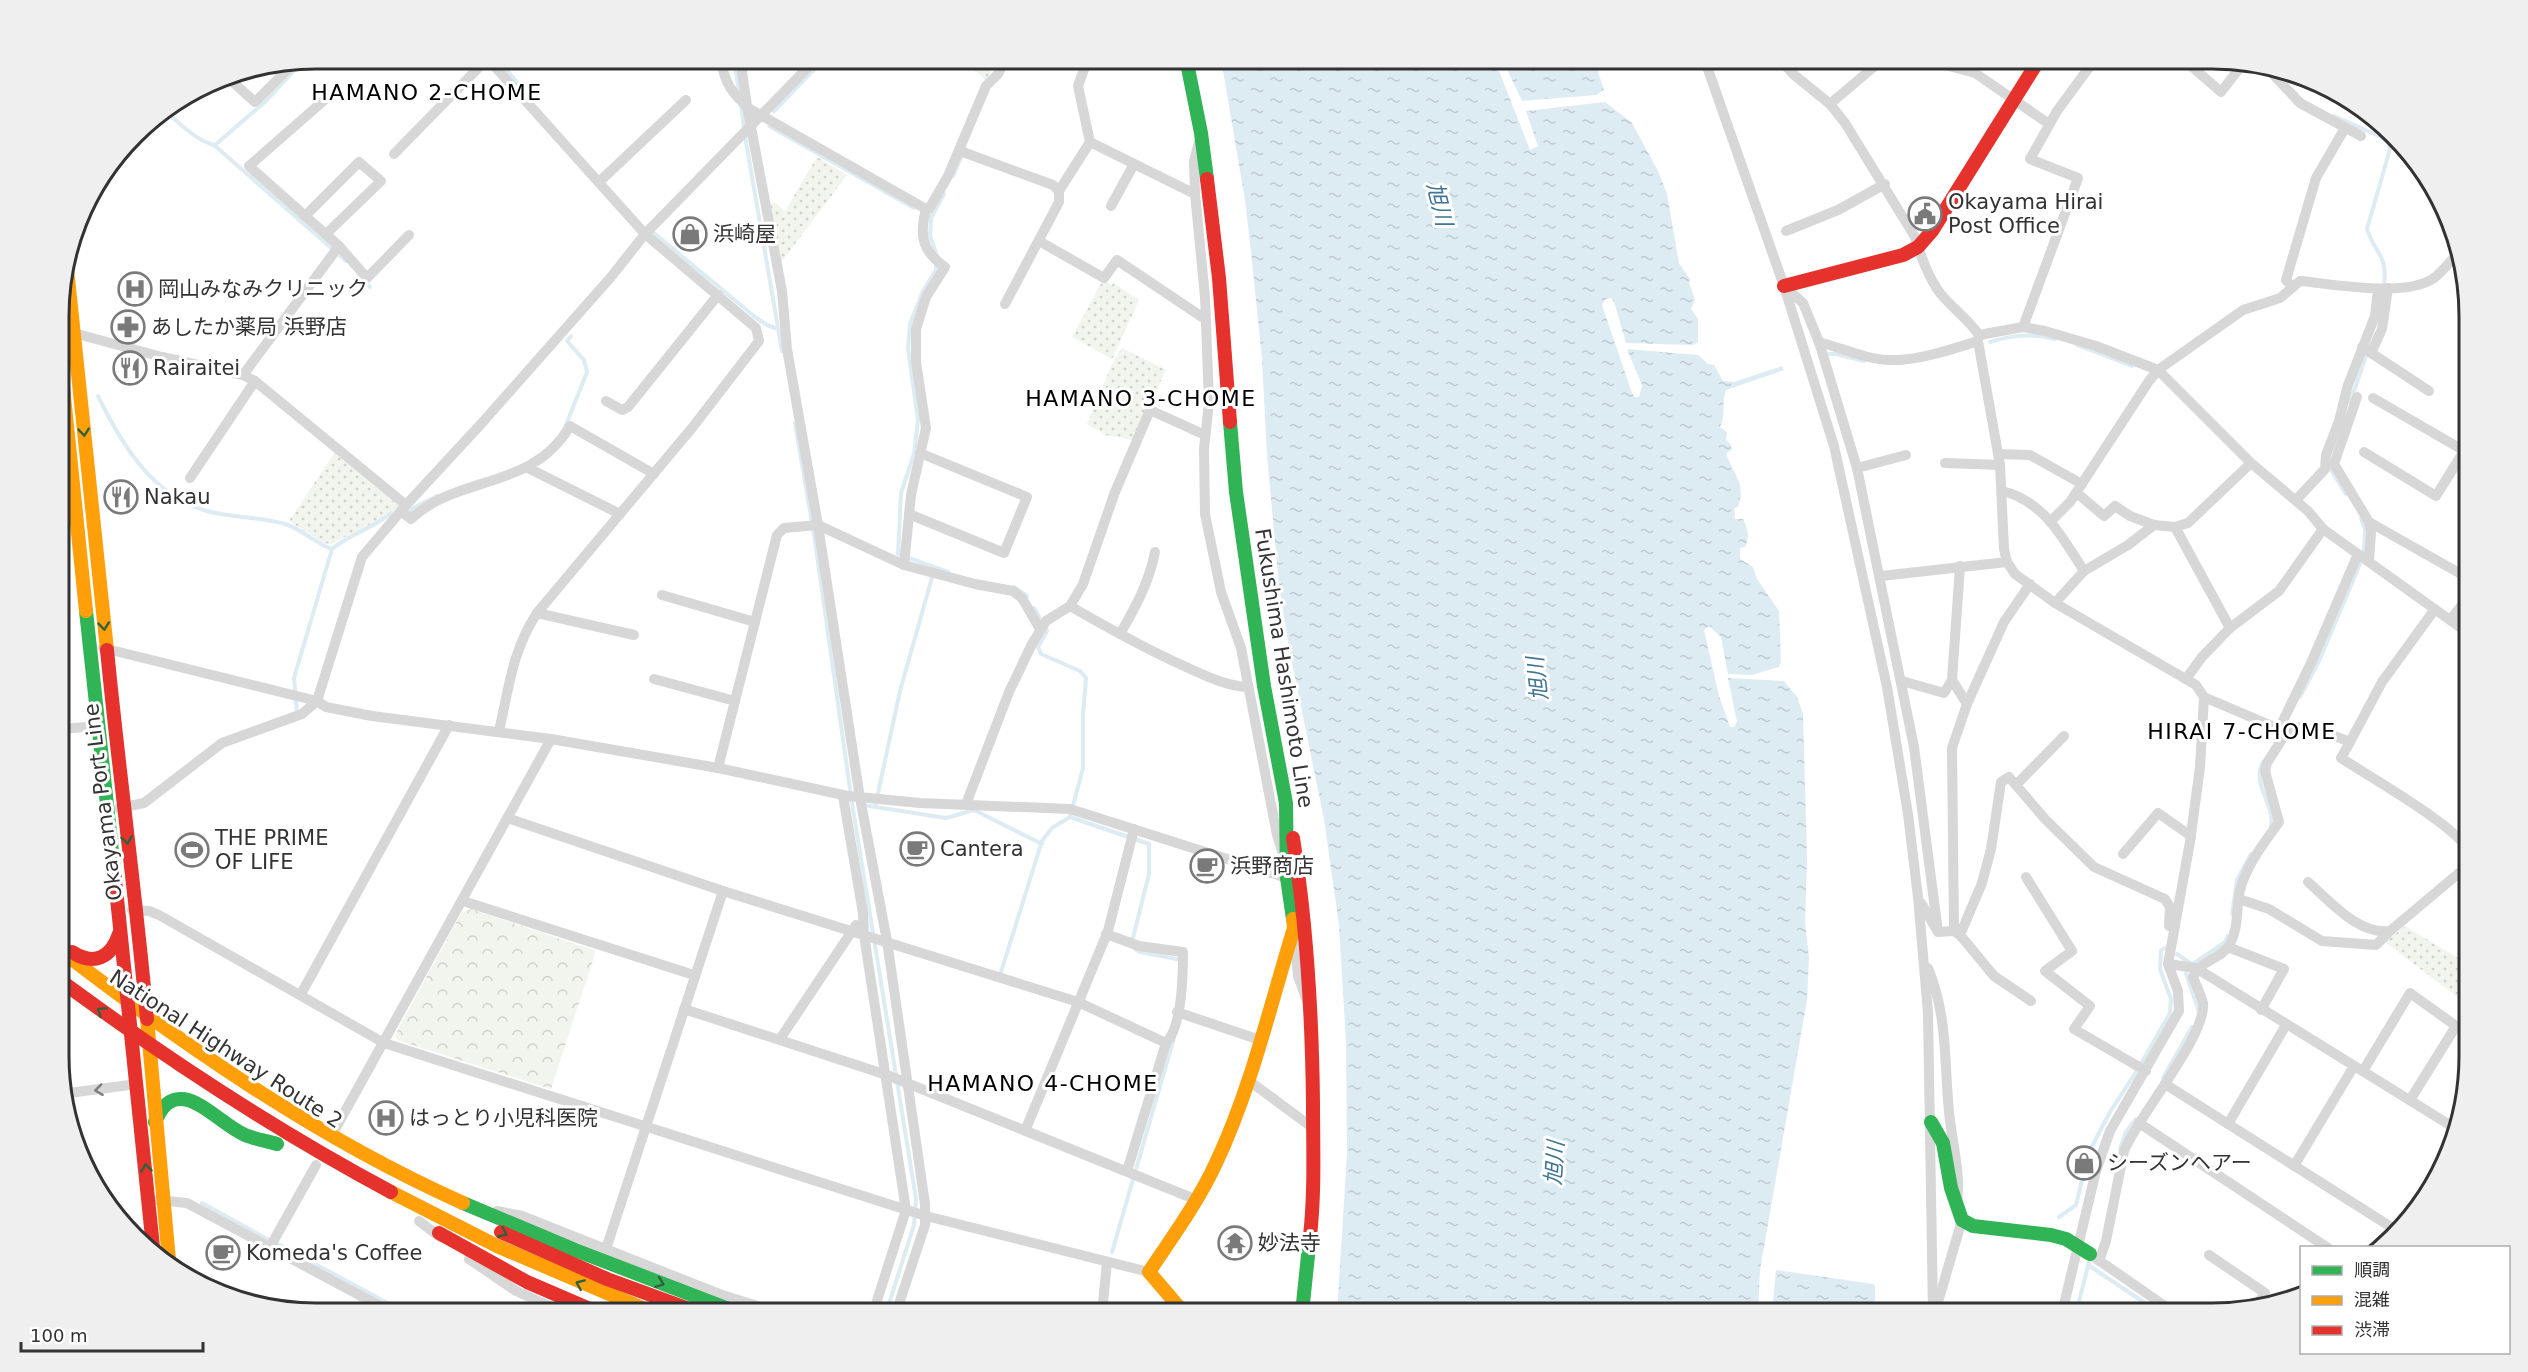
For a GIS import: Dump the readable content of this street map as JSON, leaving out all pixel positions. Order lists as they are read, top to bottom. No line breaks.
{"streets":{"main road":["Fukushima Hashimoto Line","Okayama Port Line","National Highway Route 2"]},"districts":["HAMANO 2-CHOME","HAMANO 3-CHOME","HIRAI 7-CHOME","HAMANO 4-CHOME"],"water":["旭川"],"places":{"public building":["Okayama Hirai Post Office"],"shop":["浜崎屋","シーズンヘアー"],"hospital":["岡山みなみクリニック","はっとり小児科医院"],"pharmacy":["あしたか薬局 浜野店"],"restaurant":["Rairaitei","Nakau"],"cafe":["Cantera","浜野商店","Komeda's Coffee"],"sports":["THE PRIME OF LIFE"],"temple":["妙法寺"]},"legend":["順調","混雑","渋滞"],"scale_bar":"100 m"}
